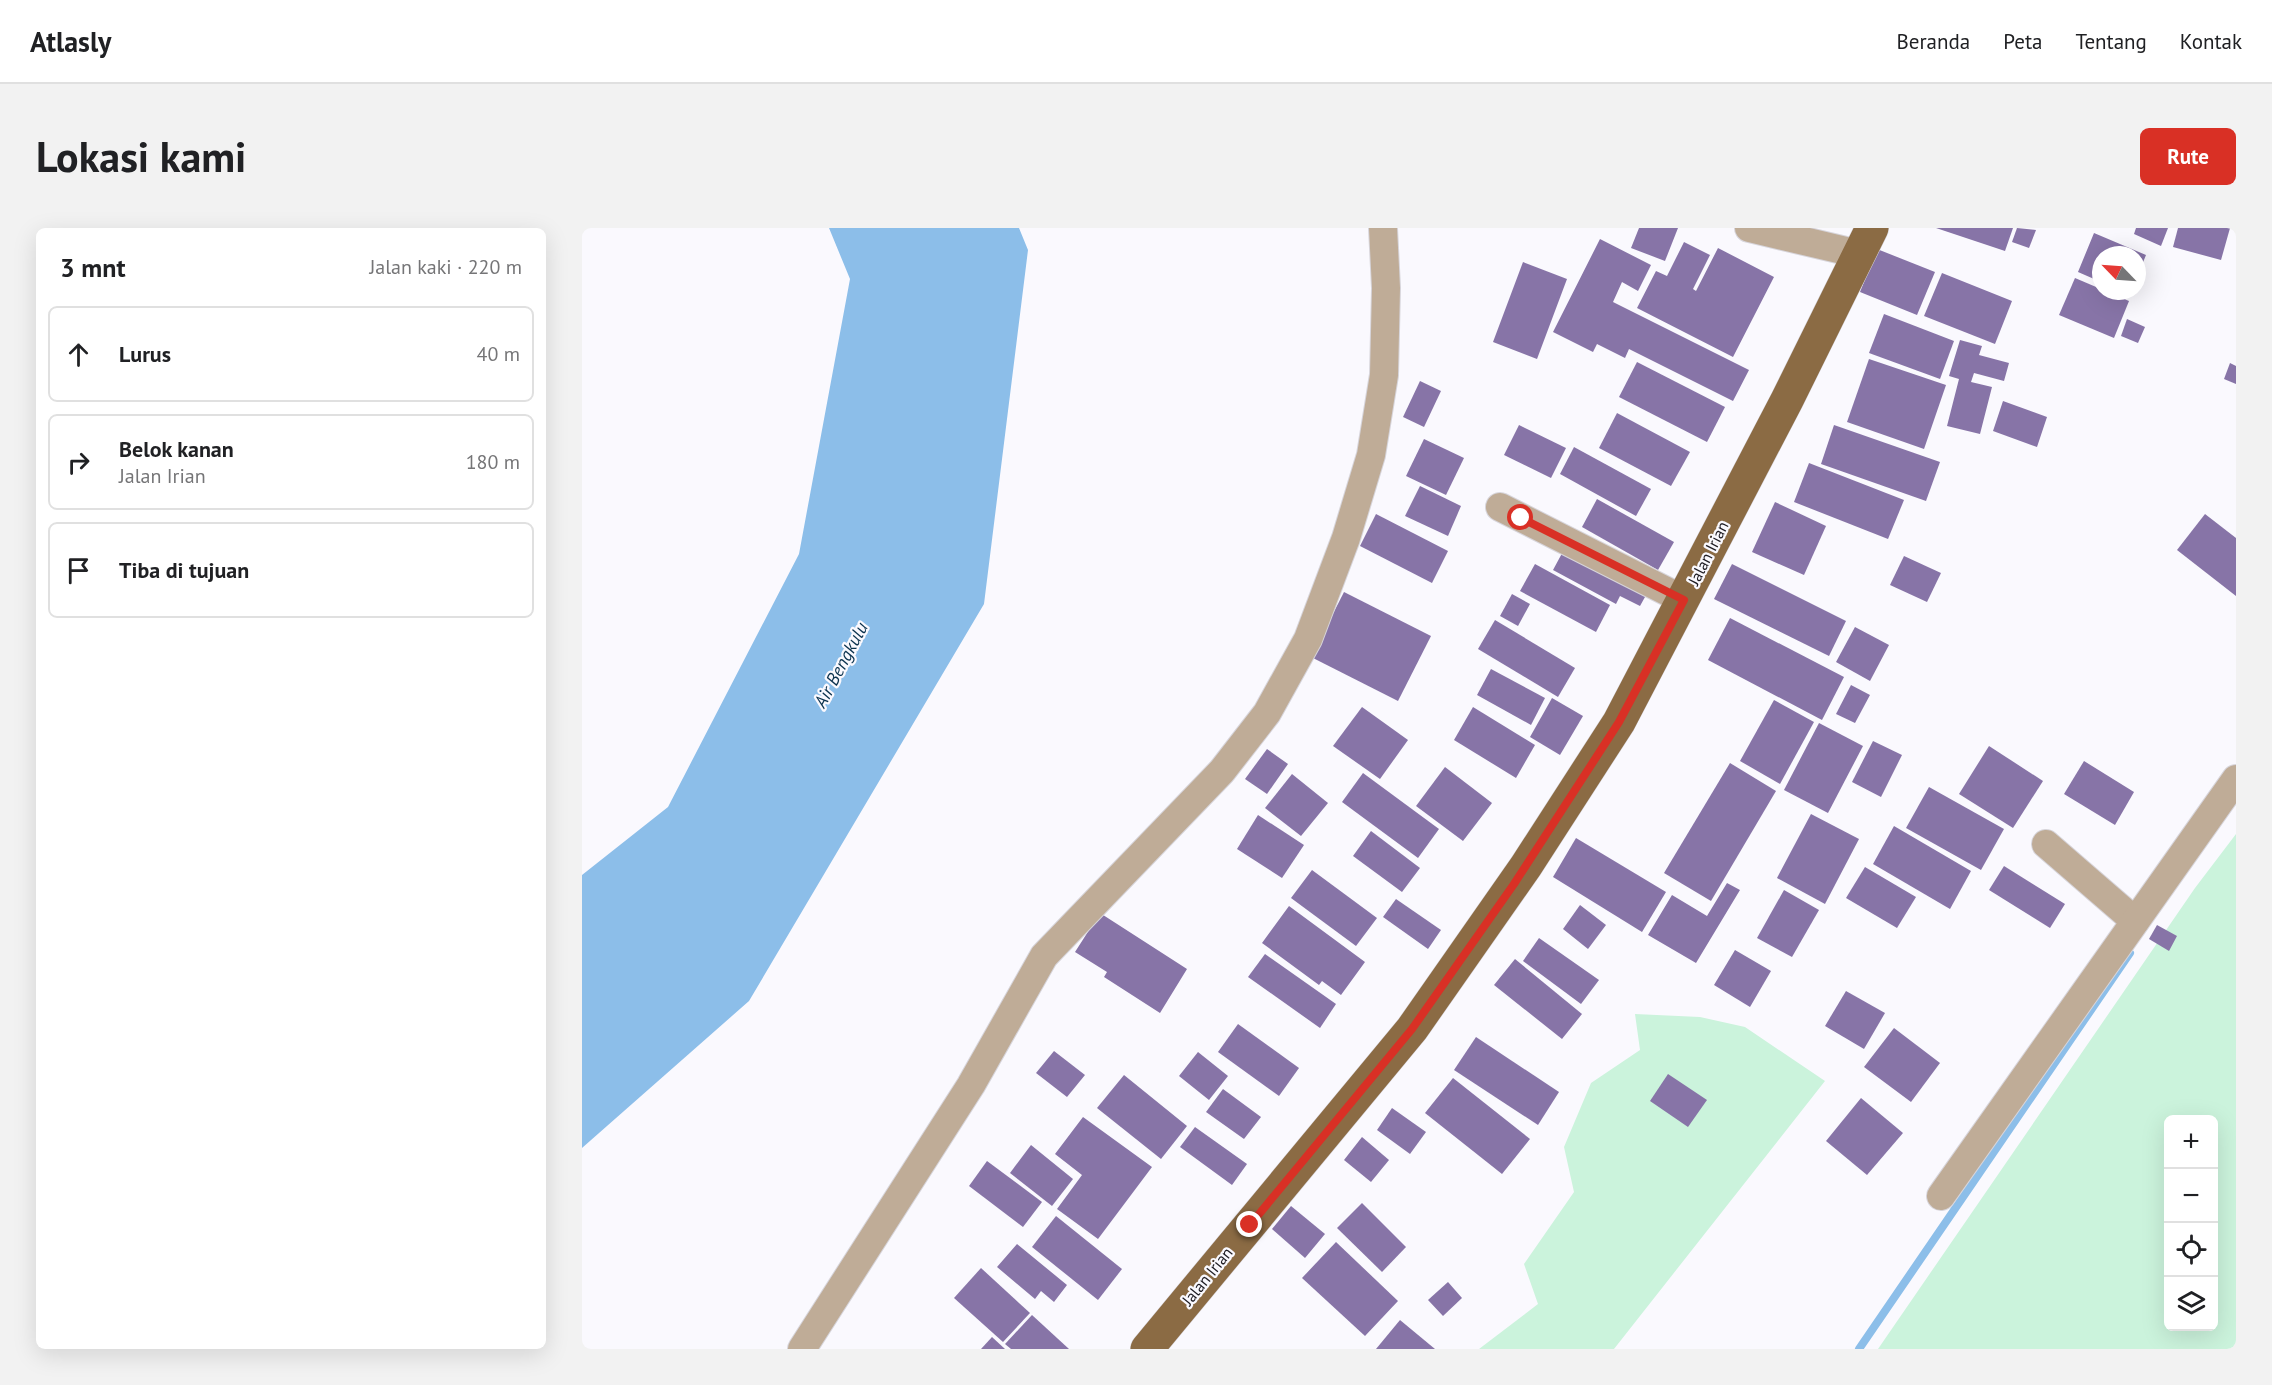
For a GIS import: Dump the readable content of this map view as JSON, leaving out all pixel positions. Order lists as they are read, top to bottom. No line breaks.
{"streets":{"main road":["Jalan Irian"]},"water":["Air Bengkulu"],"north":"top left","page":{"header":"Atlasly","nav":["Beranda","Peta","Tentang","Kontak"],"buttons":"Rute","title":"Lokasi kami","heading":["3 mnt","Jalan kaki · 220 m"],"list":[["Lurus","40 m"],["Belok kanan","Jalan Irian","180 m"],"Tiba di tujuan"],"map_buttons":["+","−"]}}
